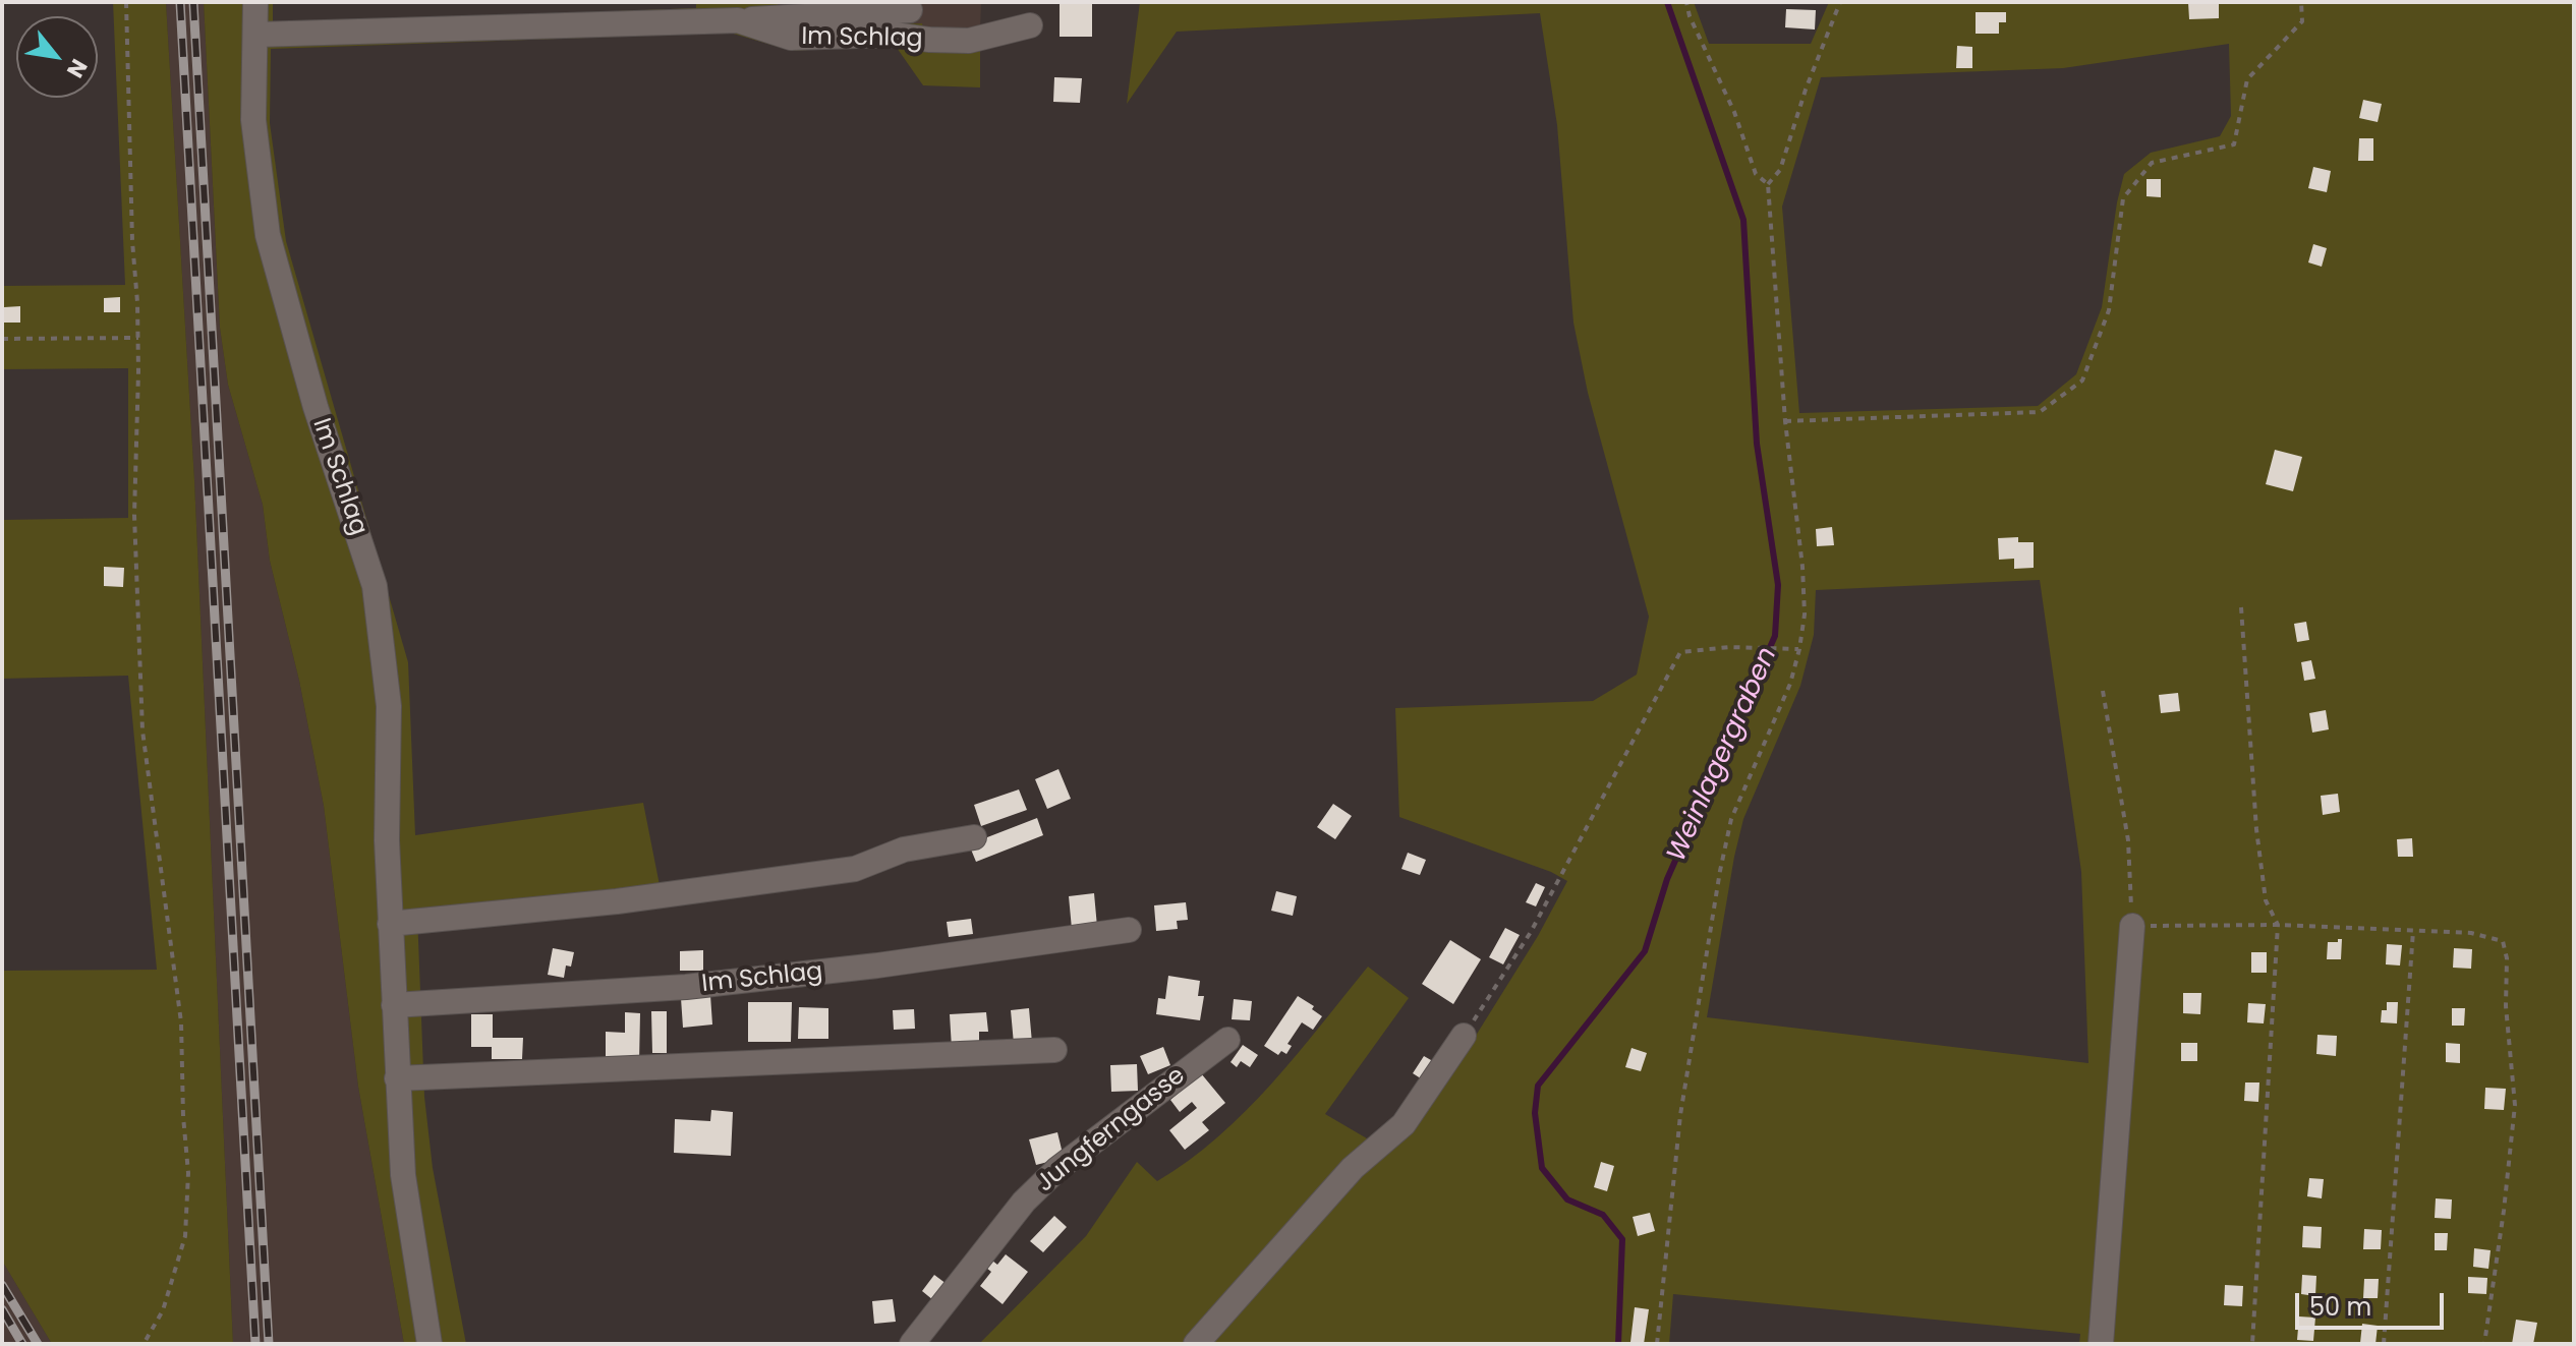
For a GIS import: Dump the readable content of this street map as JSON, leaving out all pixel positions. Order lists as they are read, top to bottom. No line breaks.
{"streets":{"street":["Im Schlag","Jungferngasse"]},"water":["Weinlagergraben"],"scale_bar":"50 m","north":"bottom right"}
